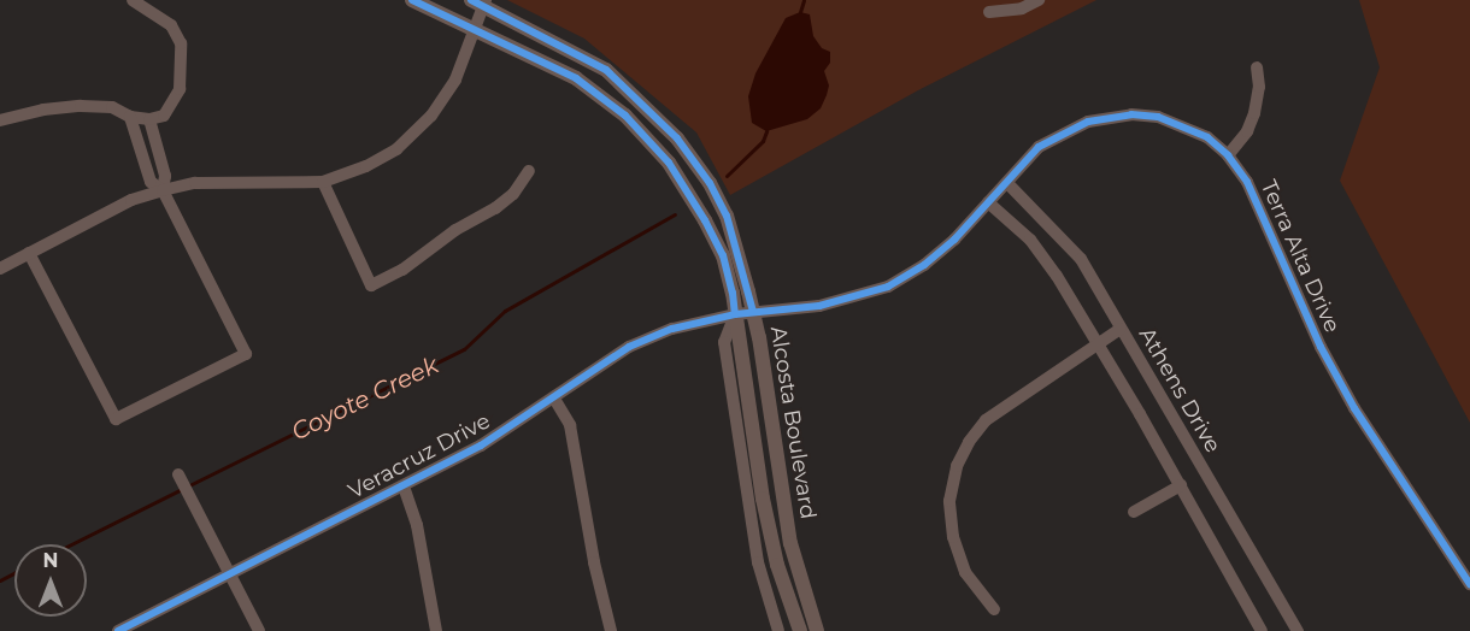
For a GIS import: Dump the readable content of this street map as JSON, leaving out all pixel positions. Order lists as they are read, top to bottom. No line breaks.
{"streets":{"main road":["Alcosta Boulevard"],"street":["Terra Alta Drive","Athens Drive","Veracruz Drive"]},"crossings":[["Terra Alta Drive","Athens Drive"],["Terra Alta Drive","Alcosta Boulevard"],["Terra Alta Drive","Veracruz Drive"],["Alcosta Boulevard","Veracruz Drive"]],"water":["Coyote Creek"],"north":"top"}
